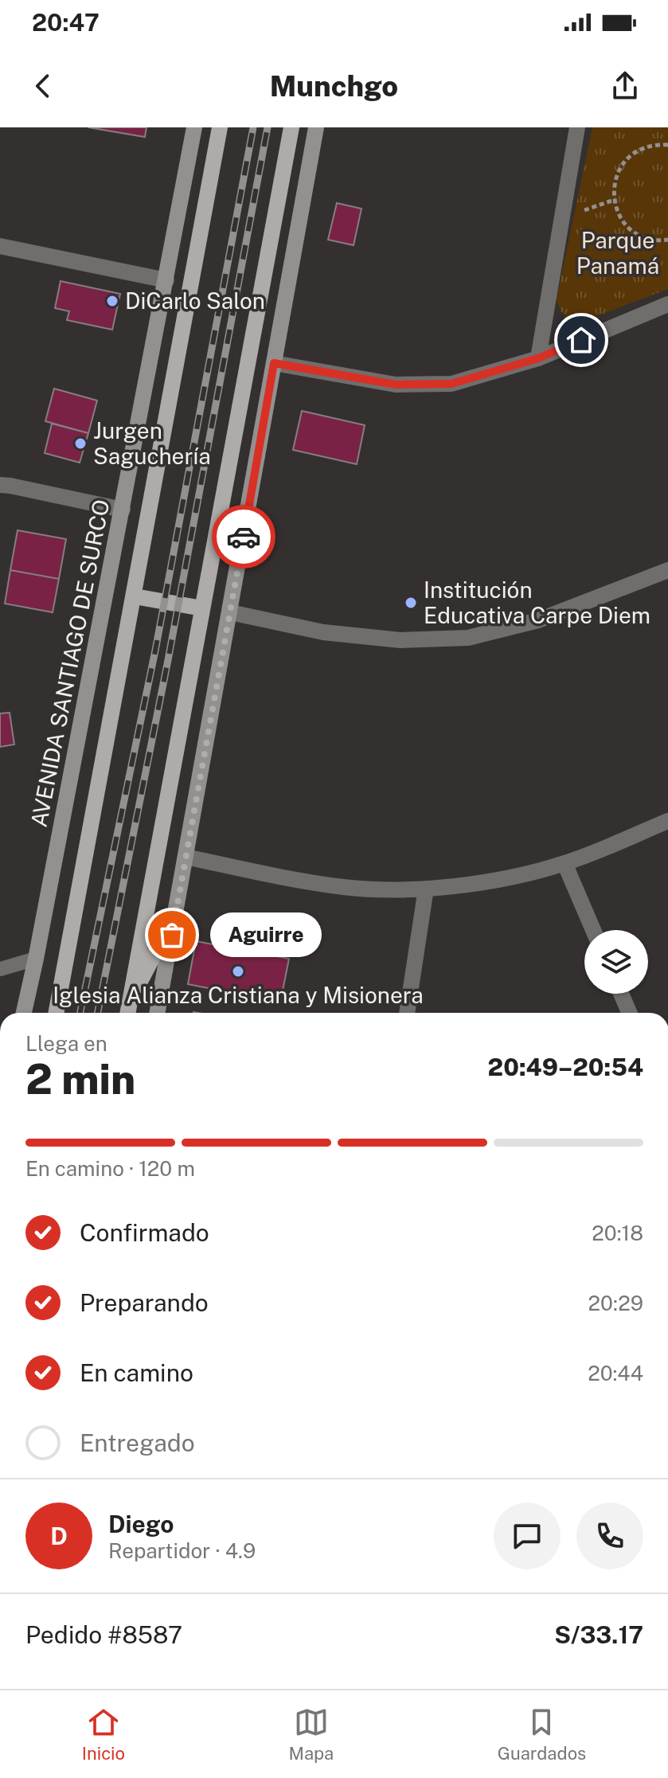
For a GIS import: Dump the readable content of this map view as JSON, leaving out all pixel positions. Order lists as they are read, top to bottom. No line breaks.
{"streets":{"main road":["AVENIDA SANTIAGO DE SURCO"]},"parks":["Parque Panamá"],"places":["DiCarlo Salon","Jurgen Saguchería","Institución Educativa Carpe Diem","Aguirre","Iglesia Alianza Cristiana y Misionera"],"page":{"status":"20:47","header":"Munchgo","bubble":"Aguirre","heading":["2 min","Llega en","20:49–20:54"],"panel":["Diego","Repartidor · 4.9","Pedido #8587","S/33.17"],"bar":"En camino · 120 m","list":[["Confirmado","20:18"],["Preparando","20:29"],["En camino","20:44"],"Entregado"],"round":"D","tabs":["Inicio","Mapa","Guardados"]}}
